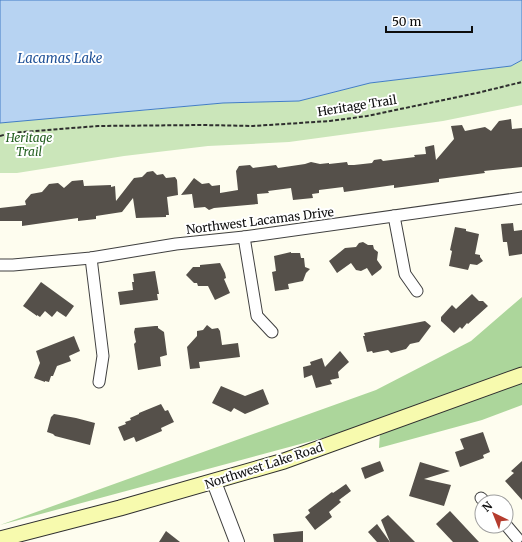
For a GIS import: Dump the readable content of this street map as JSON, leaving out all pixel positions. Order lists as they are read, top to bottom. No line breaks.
{"streets":{"main road":["Northwest Lake Road"],"street":["Northwest Lacamas Drive"],"path":["Heritage Trail"]},"water":["Lacamas Lake"],"parks":["Heritage Trail"],"scale_bar":"50 m","north":"top left"}
